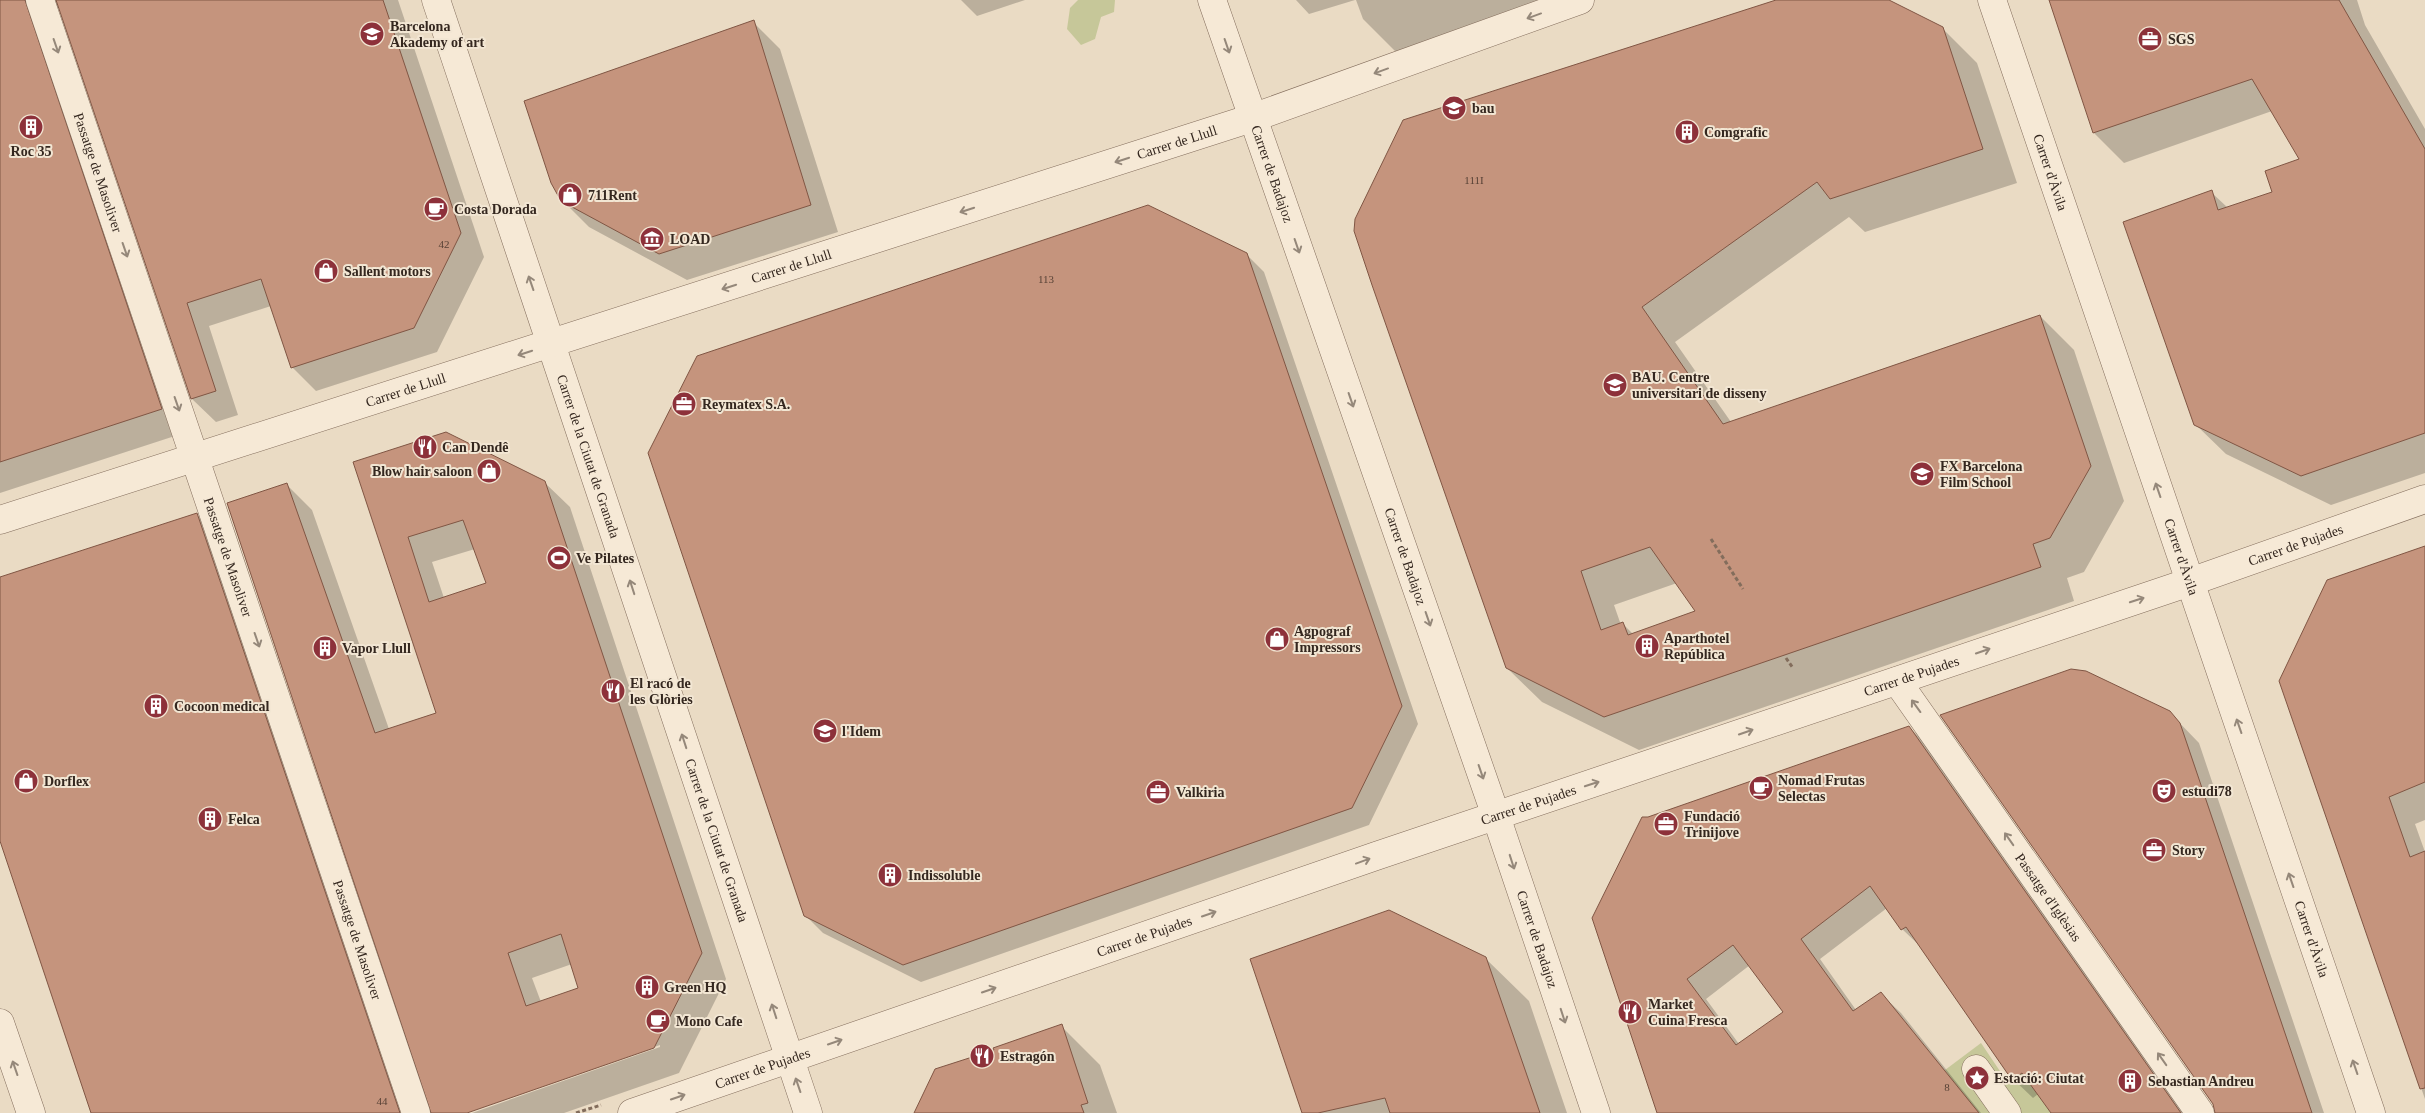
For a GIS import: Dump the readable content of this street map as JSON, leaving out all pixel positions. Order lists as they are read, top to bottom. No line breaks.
{"streets":{"street":["Carrer de Llull","Passatge de Masoliver","Carrer d'Àvila","Carrer de Badajoz","Carrer de la Ciutat de Granada","Carrer de Pujades","Passatge d'Iglèsias"]},"crossings":[["Carrer de Llull","Passatge de Masoliver"],["Carrer de Llull","Carrer de Badajoz"],["Carrer de Llull","Carrer de la Ciutat de Granada"],["Carrer d'Àvila","Carrer de Pujades"],["Carrer de Badajoz","Carrer de Pujades"],["Carrer de la Ciutat de Granada","Carrer de Pujades"],["Carrer de Pujades","Passatge d'Iglèsias"]],"one_way":["Carrer de Llull","Passatge de Masoliver","Carrer d'Àvila","Carrer de Badajoz","Carrer de la Ciutat de Granada","Carrer de Pujades","Passatge d'Iglèsias"],"places":{"school or university":["Barcelona Akademy of art","bau","BAU. Centre universitari de disseny","FX Barcelona Film School","l'Idem"],"office":["SGS","Reymatex S.A.","Valkiria","Fundació Trinijove","Story"],"building":["Roc 35","Comgrafic","Aparthotel República","Vapor Llull","Cocoon medical","Felca","Indissoluble","Green HQ","Sebastian Andreu"],"shop":["711Rent","Sallent motors","Blow hair saloon","Agpograf Impressors","Dorflex"],"cafe":["Costa Dorada","Nomad Frutas Selectas","Mono Cafe"],"museum":["LOAD"],"restaurant":["Can Dendê","El racó de les Glòries","Market Cuina Fresca","Estragón"],"sports":["Ve Pilates"],"theatre":["estudi78"],"place":["Estació: Ciutat"]},"house_numbers":["111I","42","113","8","44"]}
